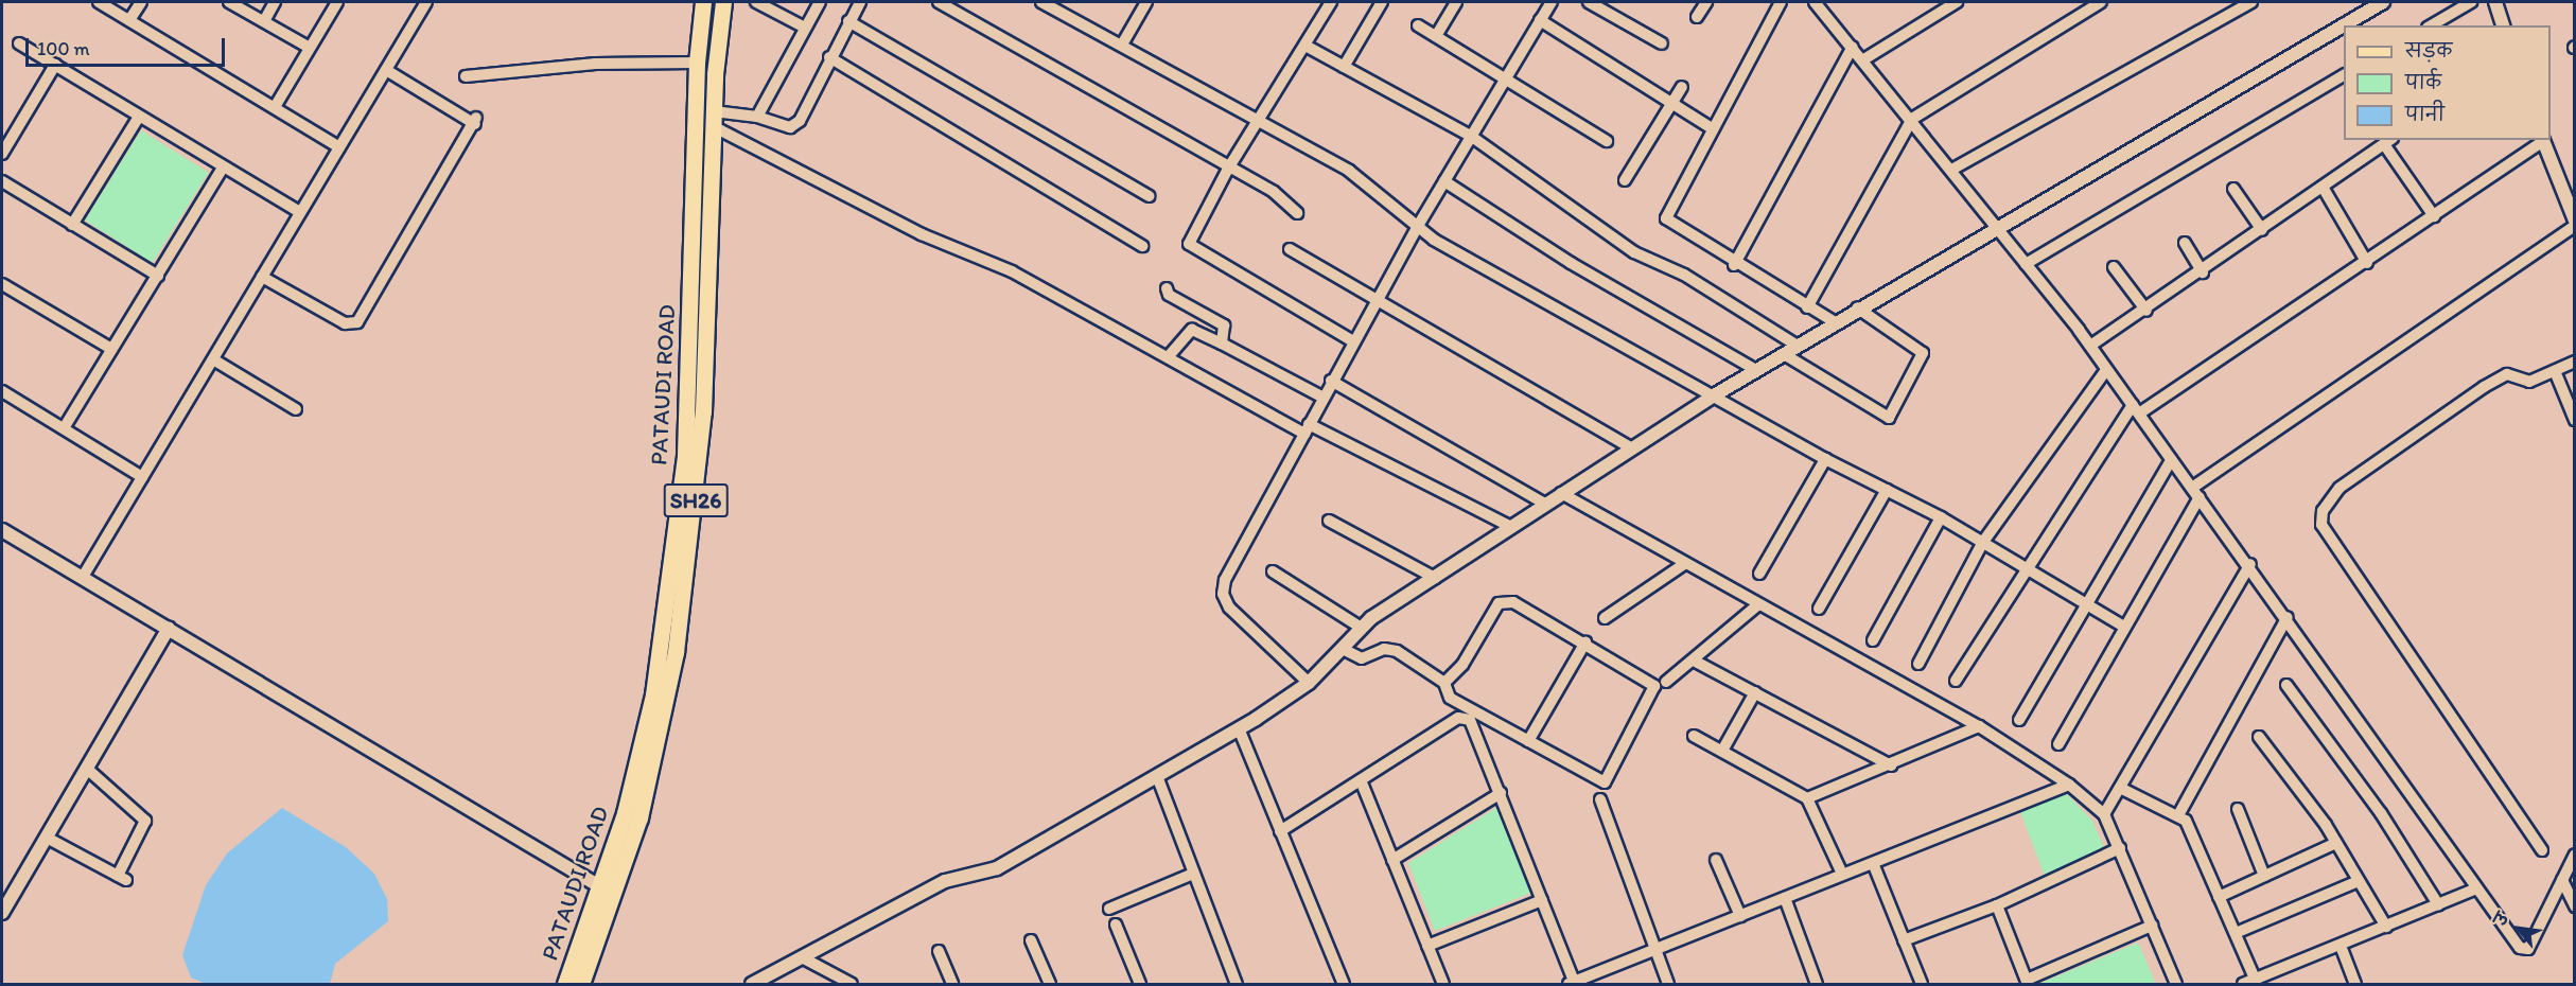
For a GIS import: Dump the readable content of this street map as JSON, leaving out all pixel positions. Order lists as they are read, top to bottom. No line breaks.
{"streets":{"main road":["PATAUDI ROAD","SH26"]},"crossings":[["PATAUDI ROAD","SH26"]],"legend":["सड़क","पार्क","पानी"],"scale_bar":"100 m","north":"top left"}
